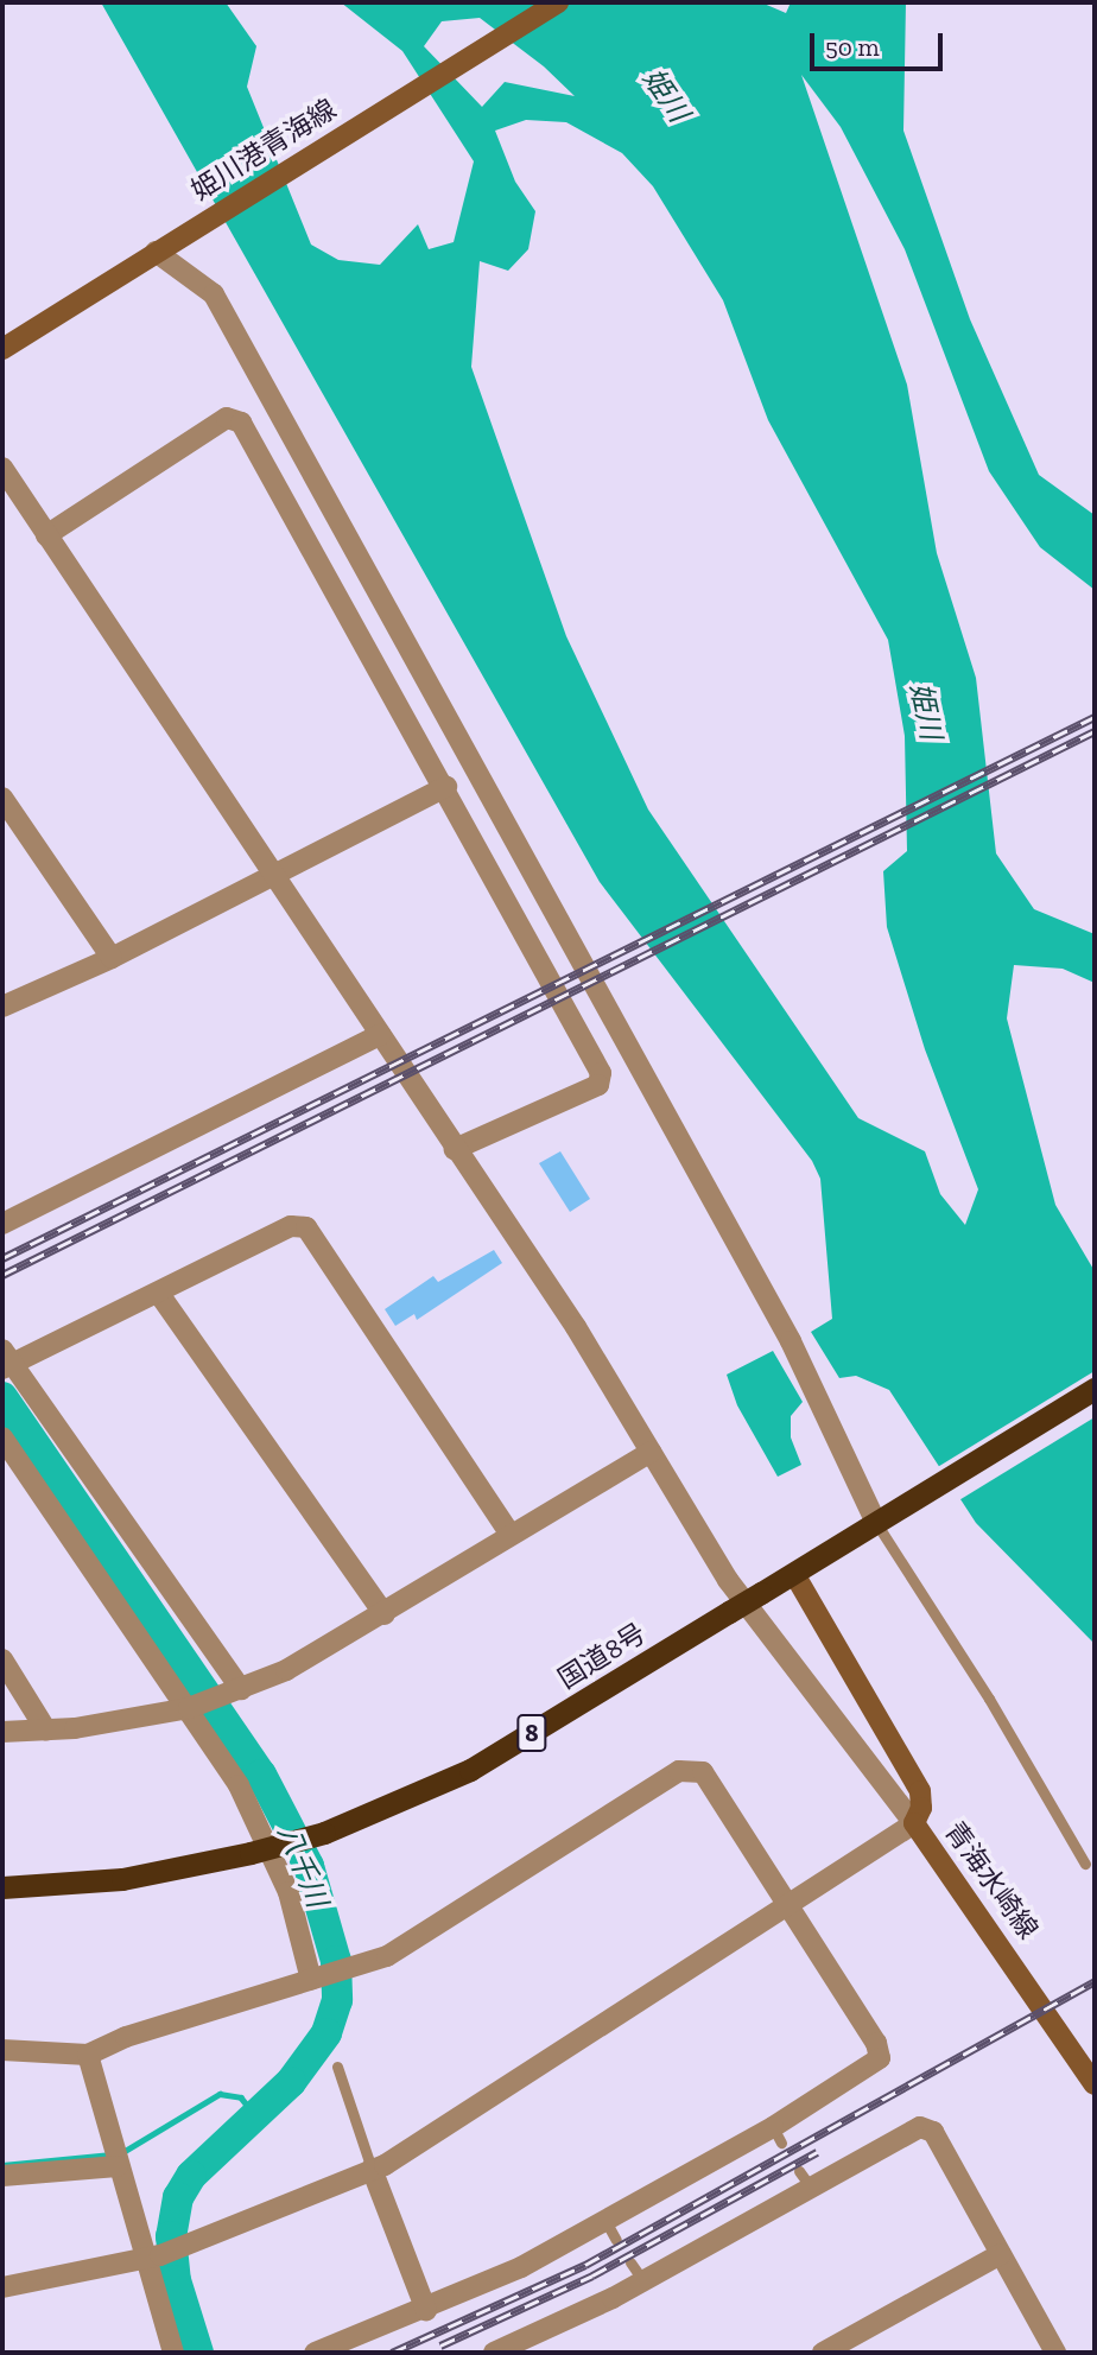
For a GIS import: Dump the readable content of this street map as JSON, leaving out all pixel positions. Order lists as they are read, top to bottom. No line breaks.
{"streets":{"highway":["国道8号","8"],"main road":["姫川港青海線","青海水崎線"]},"crossings":[["国道8号","青海水崎線"]],"water":["姫川","八千川"],"scale_bar":"50 m"}
